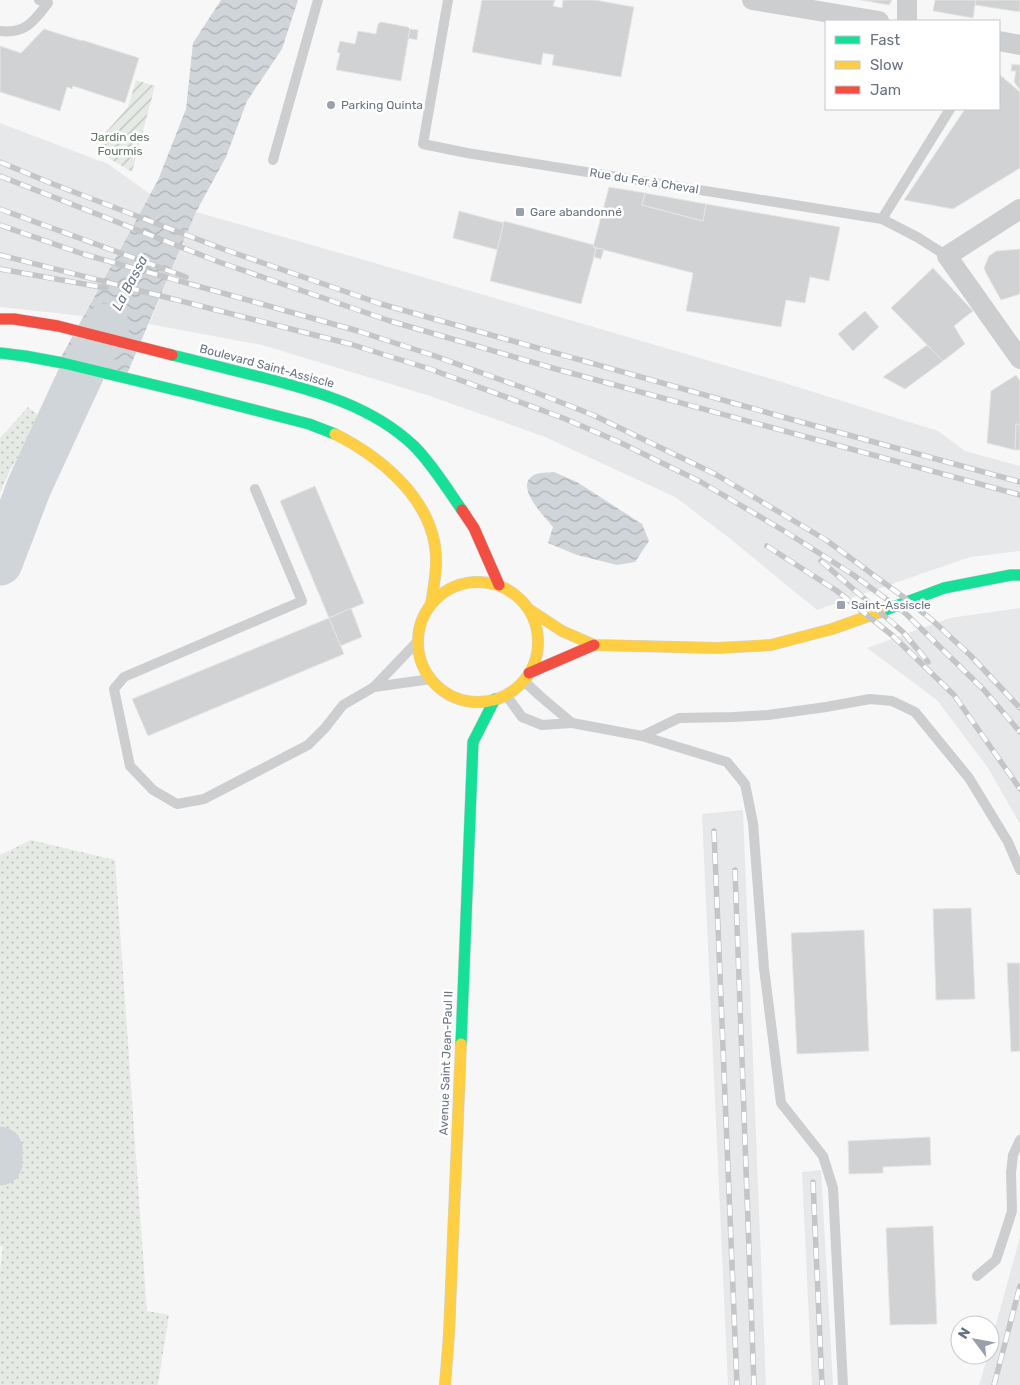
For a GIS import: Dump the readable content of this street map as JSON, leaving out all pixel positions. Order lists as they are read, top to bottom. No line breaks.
{"streets":{"street":["Boulevard Saint-Assiscle","Avenue Saint Jean-Paul II"],"lane":["Rue du Fer à Cheval"]},"crossings":[["Boulevard Saint-Assiscle","Avenue Saint Jean-Paul II"]],"water":["La Bassa"],"parks":["Jardin des Fourmis"],"places":{"other":["Parking Quinta"],"transit":["Gare abandonné","Saint-Assiscle"]},"legend":["Fast","Slow","Jam"],"north":"top left"}
